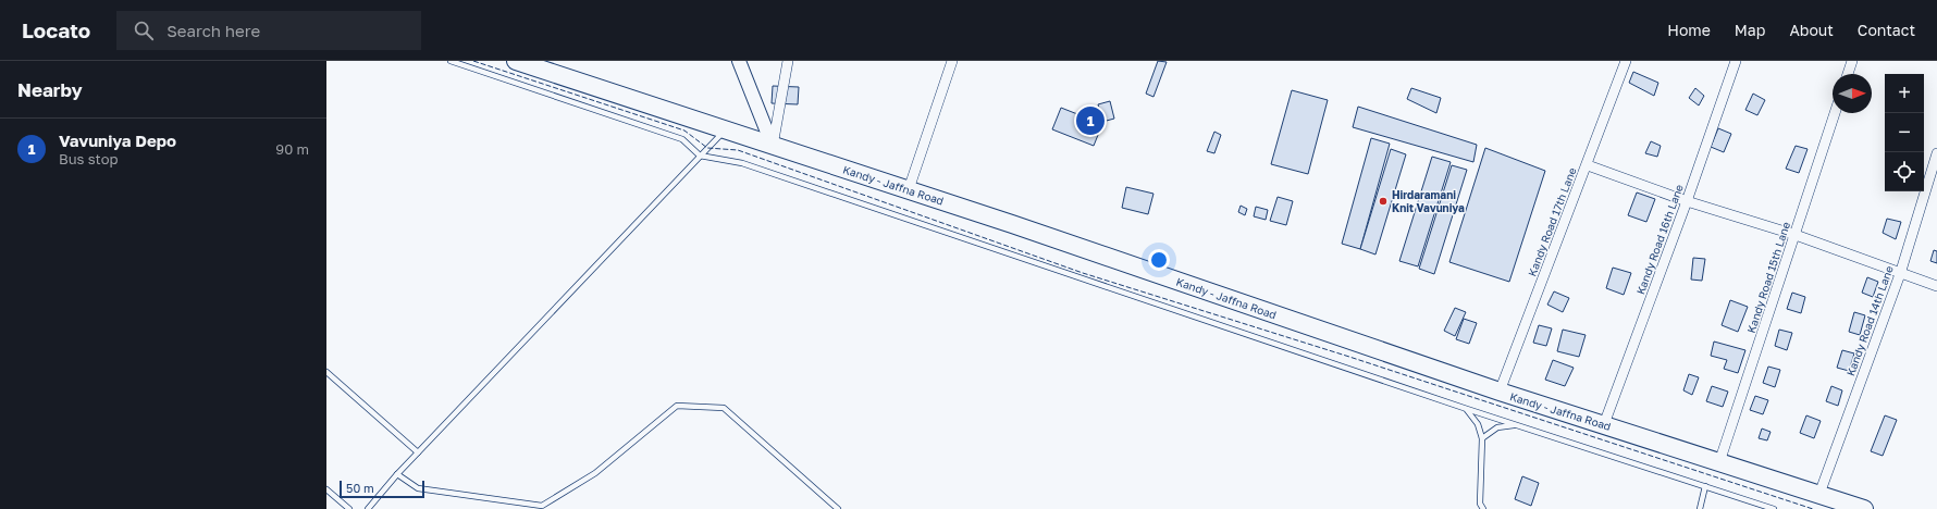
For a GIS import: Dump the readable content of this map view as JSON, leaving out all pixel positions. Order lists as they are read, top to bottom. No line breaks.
{"streets":{"highway":["Kandy - Jaffna Road"],"street":["Kandy Road 17th Lane","Kandy Road 16th Lane","Kandy Road 15th Lane","Kandy Road 14th Lane"]},"crossings":[["Kandy - Jaffna Road","Kandy Road 17th Lane"],["Kandy - Jaffna Road","Kandy Road 16th Lane"],["Kandy - Jaffna Road","Kandy Road 15th Lane"],["Kandy - Jaffna Road","Kandy Road 14th Lane"]],"places":["Hirdaramani Knit Vavuniya"],"scale_bar":"50 m","north":"right","page":{"header":"Locato","search":"Search here","nav":["Home","Map","About","Contact"],"heading":"Nearby","map_buttons":["+","−"],"pins":"1","list":[{"mark":"1","name":"Vavuniya Depo","note":"Bus stop","value":"90 m"}],"scale":"50 m"}}
